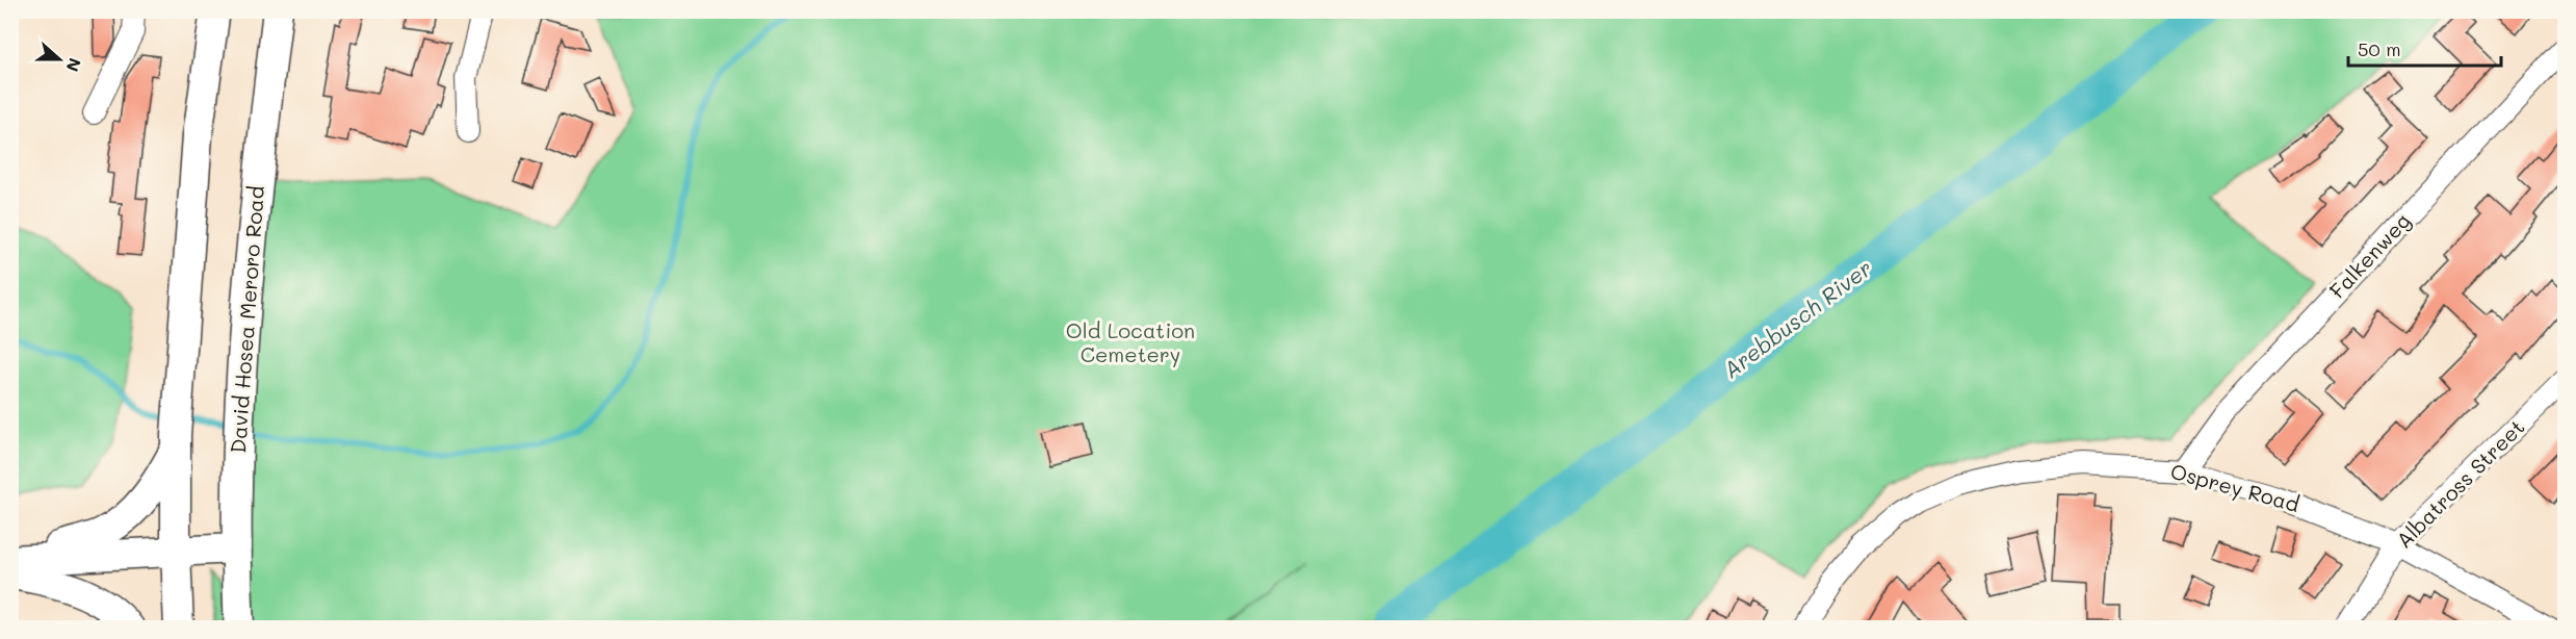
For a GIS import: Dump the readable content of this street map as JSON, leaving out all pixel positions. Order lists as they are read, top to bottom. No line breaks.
{"streets":{"main road":["David Hosea Meroro Road"],"street":["Falkenweg","Albatross Street","Osprey Road"]},"crossings":[["Falkenweg","Osprey Road"],["Albatross Street","Osprey Road"]],"water":["Arebbusch River"],"parks":["Old Location Cemetery"],"scale_bar":"50 m","north":"right"}
